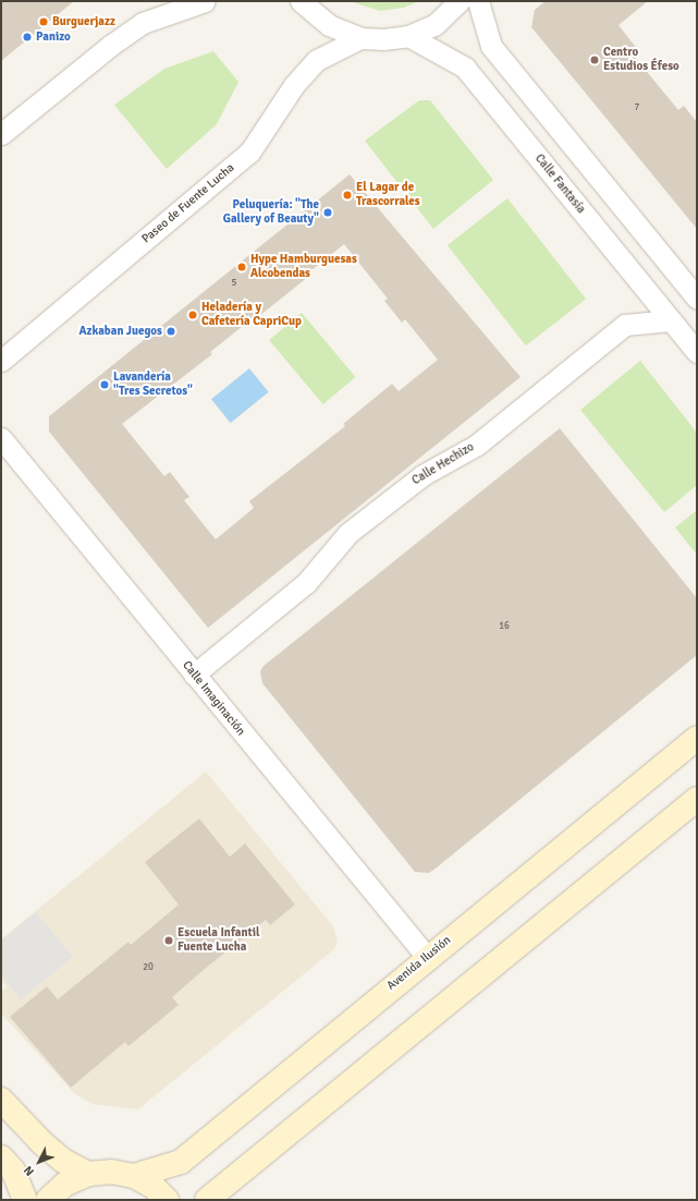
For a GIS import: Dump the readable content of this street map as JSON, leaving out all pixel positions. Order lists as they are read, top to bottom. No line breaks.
{"streets":{"main road":["Avenida Ilusión"],"street":["Calle Fantasía","Paseo de Fuente Lucha","Calle Hechizo","Calle Imaginación"]},"crossings":[["Calle Fantasía","Calle Hechizo"],["Calle Hechizo","Calle Imaginación"],["Calle Imaginación","Avenida Ilusión"]],"places":["Burguerjazz","Panizo","Centro Estudios Éfeso","El Lagar de Trascorrales","Peluquería: \"The Gallery of Beauty\"","Hype Hamburguesas Alcobendas","Heladería y Cafetería CapriCup","Azkaban Juegos","Lavandería \"Tres Secretos\"","Escuela Infantil Fuente Lucha"],"house_numbers":["7","5","16","20"],"north":"bottom left"}
